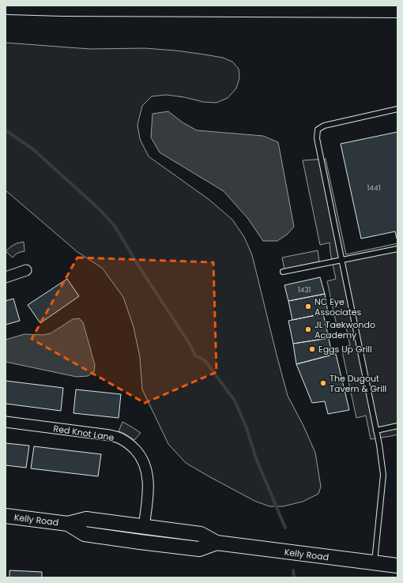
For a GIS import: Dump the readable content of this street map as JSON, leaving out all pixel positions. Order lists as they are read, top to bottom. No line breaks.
{"streets":{"main road":["Kelly Road"],"street":["Red Knot Lane"]},"crossings":[["Red Knot Lane","Kelly Road"]],"places":["NC Eye Associates","JL Taekwondo Academy","Eggs Up Grill","The Dugout Tavern & Grill"],"house_numbers":["1441","1431"]}
